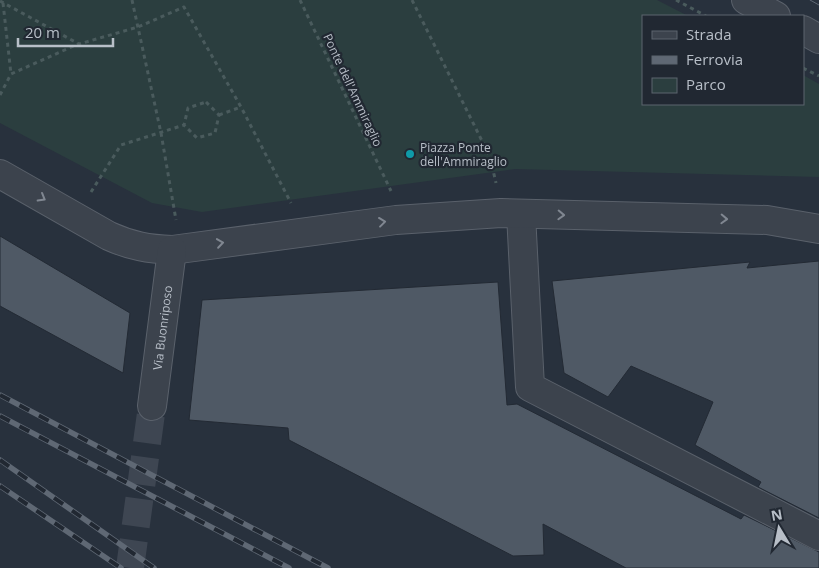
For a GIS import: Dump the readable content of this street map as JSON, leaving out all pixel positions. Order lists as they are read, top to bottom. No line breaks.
{"streets":{"street":["Via Buonriposo"],"path":["Ponte dell'Ammiraglio"]},"places":["Piazza Ponte dell'Ammiraglio"],"legend":["Strada","Ferrovia","Parco"],"scale_bar":"20 m","north":"top"}
